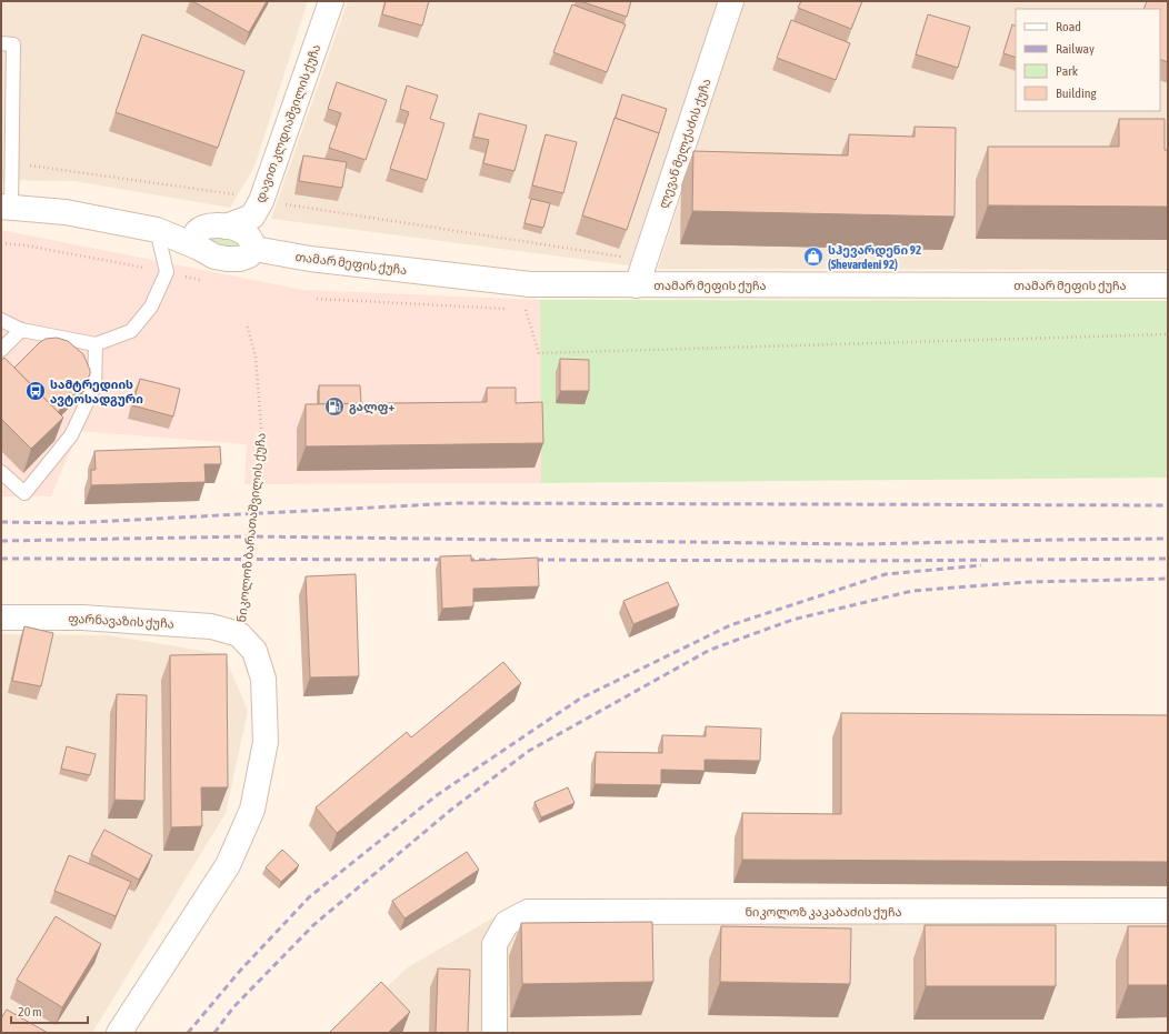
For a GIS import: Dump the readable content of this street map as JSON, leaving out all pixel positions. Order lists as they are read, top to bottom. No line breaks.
{"streets":{"street":["დავით კლდიაშვილის ქუჩა","ლევან მელქაძის ქუჩა","თამარ მეფის ქუჩა","ნიკოლოზ ბარათაშვილის ქუჩა","ფარნავაზის ქუჩა","ნიკოლოზ კაკაბაძის ქუჩა"]},"crossings":[["დავით კლდიაშვილის ქუჩა","თამარ მეფის ქუჩა"],["ლევან მელქაძის ქუჩა","თამარ მეფის ქუჩა"],["ნიკოლოზ ბარათაშვილის ქუჩა","ფარნავაზის ქუჩა"]],"places":{"shop":["სჰევარდენი 92 (Shevardeni 92)"],"bus stop":["სამტრედიის ავტოსადგური"],"fuel station":["გალფ+"]},"legend":["Road","Railway","Park","Building"],"scale_bar":"20 m"}
